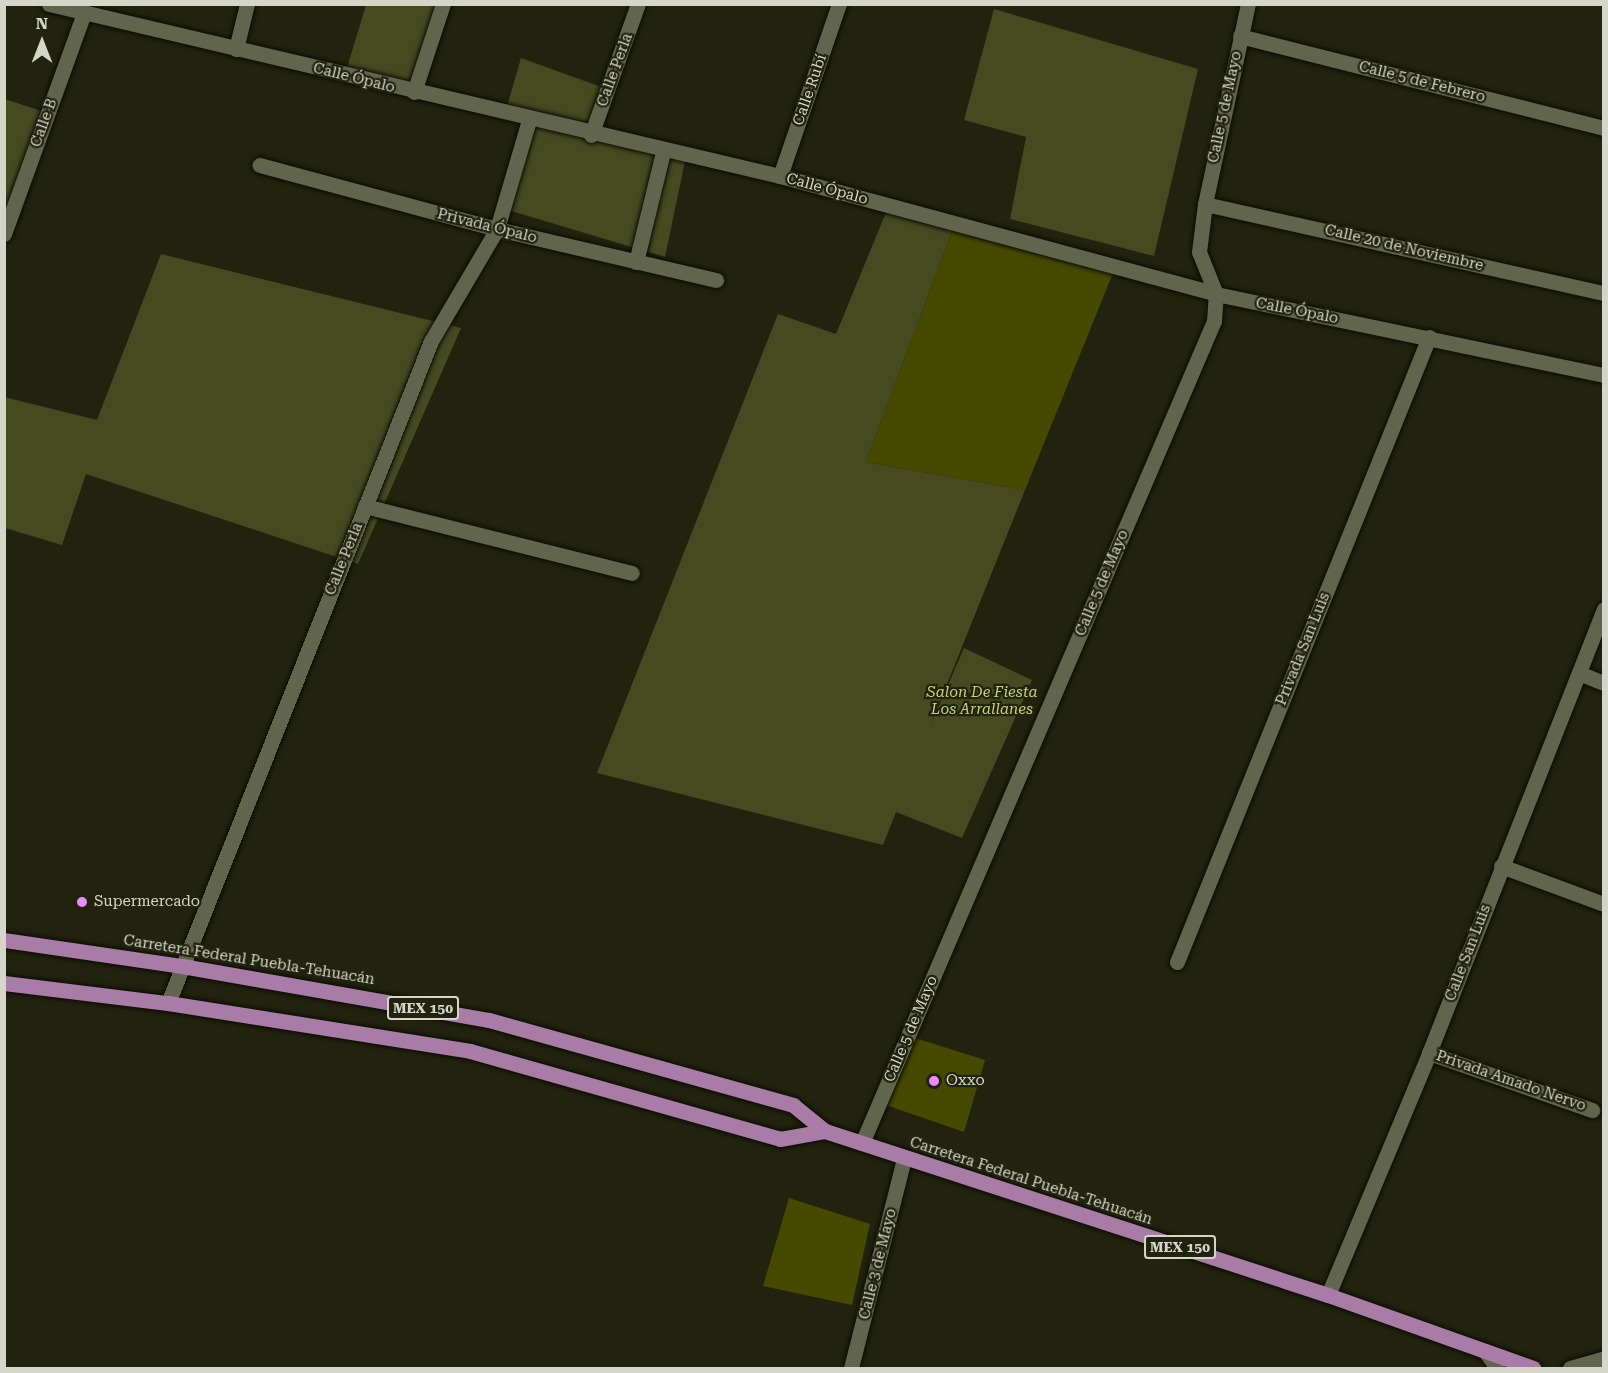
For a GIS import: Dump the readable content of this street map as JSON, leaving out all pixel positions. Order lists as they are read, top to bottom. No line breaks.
{"streets":{"main road":["Carretera Federal Puebla-Tehuacán","MEX 150"],"street":["Calle Perla","Calle Ópalo","Calle 5 de Febrero","Calle Rubí","Calle 5 de Mayo","Calle B","Privada Ópalo","Calle 20 de Noviembre","Privada San Luis","Calle San Luis","Privada Amado Nervo","Calle 3 de Mayo"]},"crossings":[["Calle Perla","Calle Ópalo"],["Calle Perla","Privada Ópalo"],["Calle Perla","Carretera Federal Puebla-Tehuacán"],["Calle Ópalo","Calle Rubí"],["Calle Ópalo","Calle 5 de Mayo"],["Calle Ópalo","Calle B"],["Calle Ópalo","Privada San Luis"],["Calle 5 de Febrero","Calle 5 de Mayo"],["Calle 5 de Mayo","Calle 20 de Noviembre"],["Calle 5 de Mayo","Carretera Federal Puebla-Tehuacán"],["Calle San Luis","Carretera Federal Puebla-Tehuacán"],["Calle San Luis","Privada Amado Nervo"],["Carretera Federal Puebla-Tehuacán","Calle 3 de Mayo"]],"parks":["Salon De Fiesta Los Arrallanes"],"places":["Supermercado","Oxxo"],"north":"top"}
